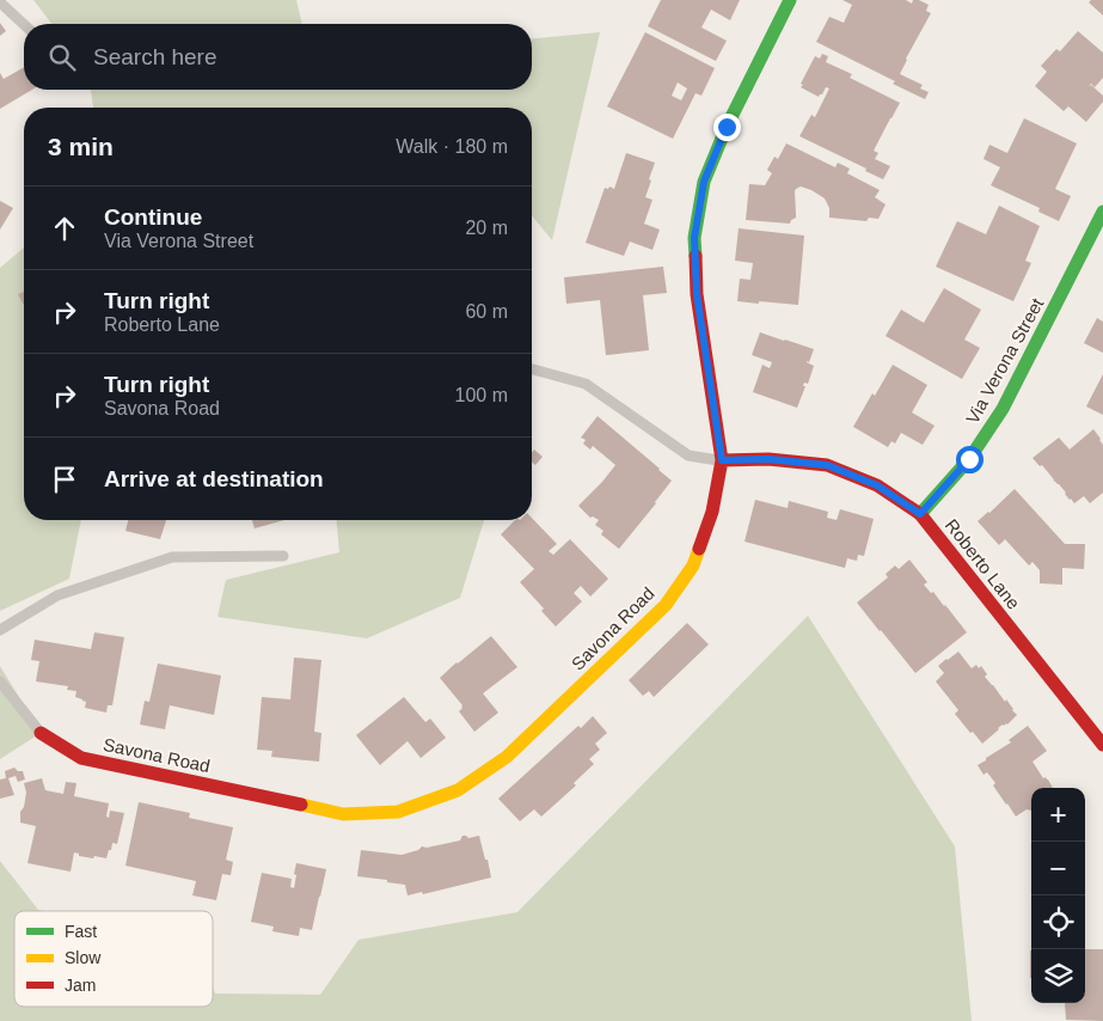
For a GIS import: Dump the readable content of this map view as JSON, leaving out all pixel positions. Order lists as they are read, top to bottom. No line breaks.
{"streets":{"street":["Via Verona Street","Roberto Lane","Savona Road"]},"crossings":[["Via Verona Street","Roberto Lane"],["Roberto Lane","Savona Road"]],"legend":["Fast","Slow","Jam"],"page":{"search":"Search here","heading":["3 min","Walk · 180 m"],"list":[["Continue","Via Verona Street","20 m"],["Turn right","Roberto Lane","60 m"],["Turn right","Savona Road","100 m"],"Arrive at destination"],"map_buttons":["+","−"]}}
